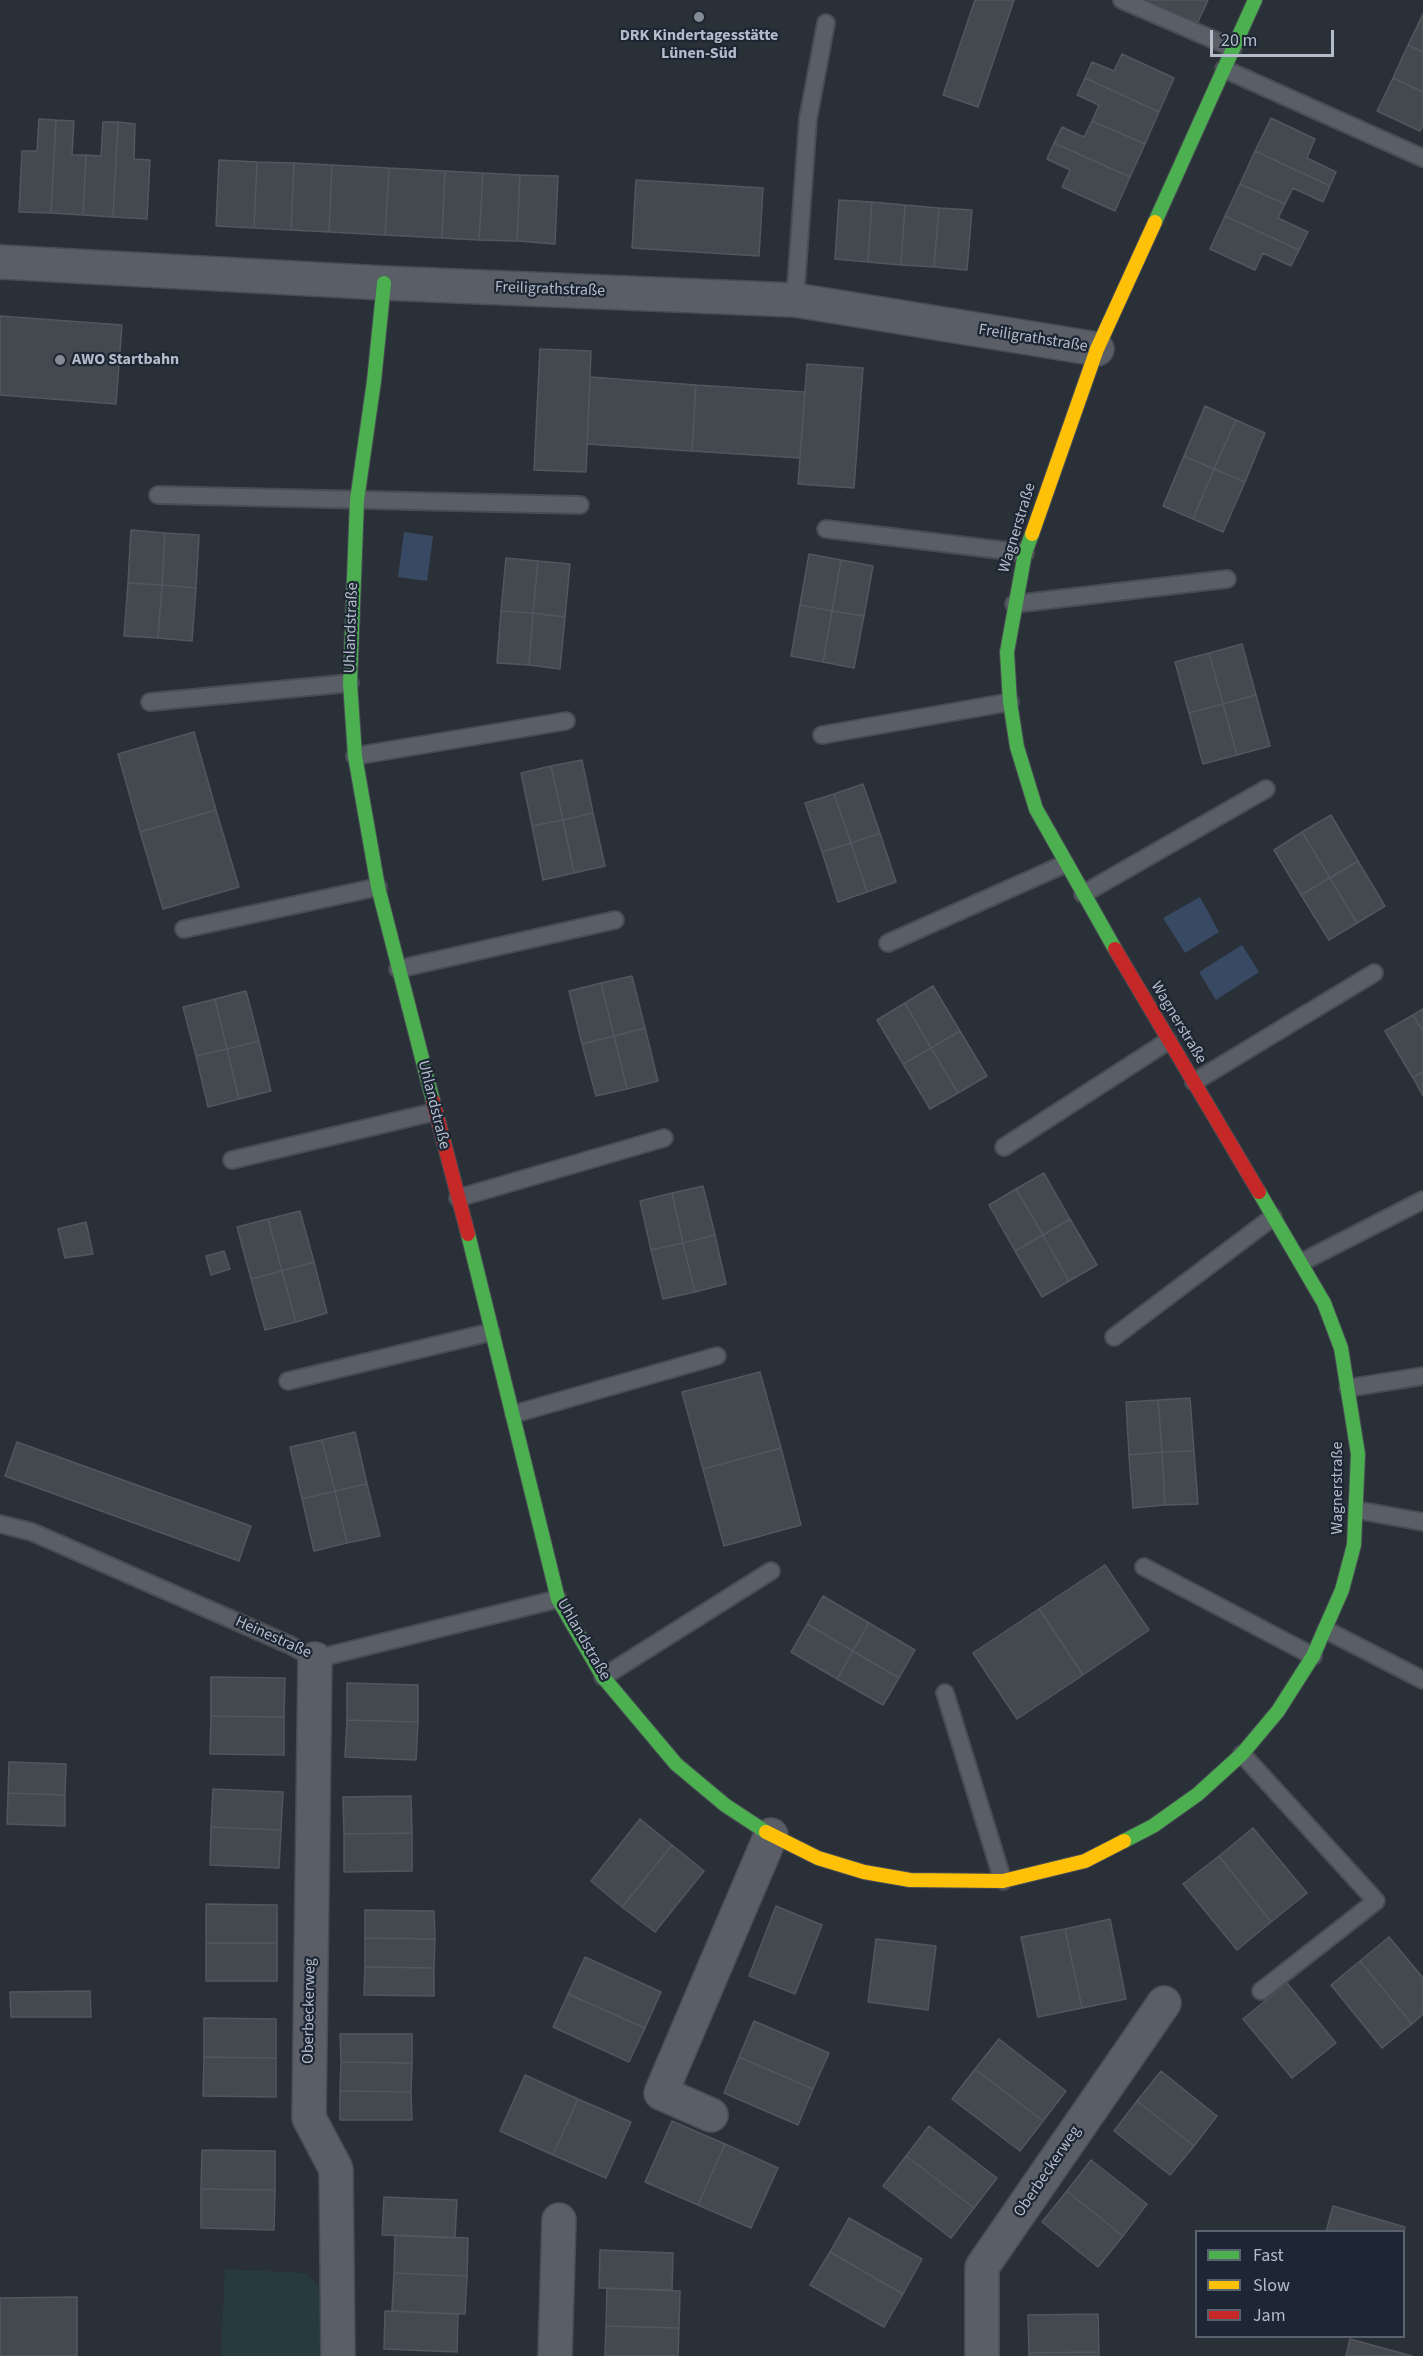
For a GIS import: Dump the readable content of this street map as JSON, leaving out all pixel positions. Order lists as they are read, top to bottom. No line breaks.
{"streets":{"street":["Freiligrathstraße","Wagnerstraße","Uhlandstraße","Oberbeckerweg"],"lane":["Heinestraße"]},"crossings":[["Freiligrathstraße","Wagnerstraße"],["Freiligrathstraße","Uhlandstraße"],["Wagnerstraße","Uhlandstraße"],["Uhlandstraße","Heinestraße"],["Heinestraße","Oberbeckerweg"]],"places":["DRK Kindertagesstätte Lünen-Süd","AWO Startbahn"],"legend":["Fast","Slow","Jam"],"scale_bar":"20 m"}
